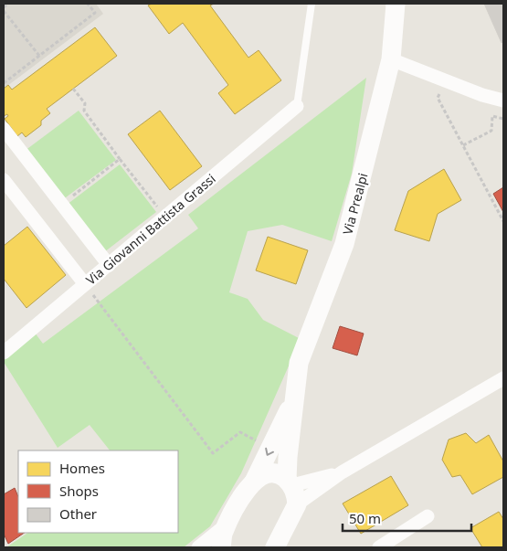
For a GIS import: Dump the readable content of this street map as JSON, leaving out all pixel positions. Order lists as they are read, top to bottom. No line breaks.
{"streets":{"street":["Via Prealpi","Via Giovanni Battista Grassi"]},"legend":["Homes","Shops","Other"],"scale_bar":"50 m"}
